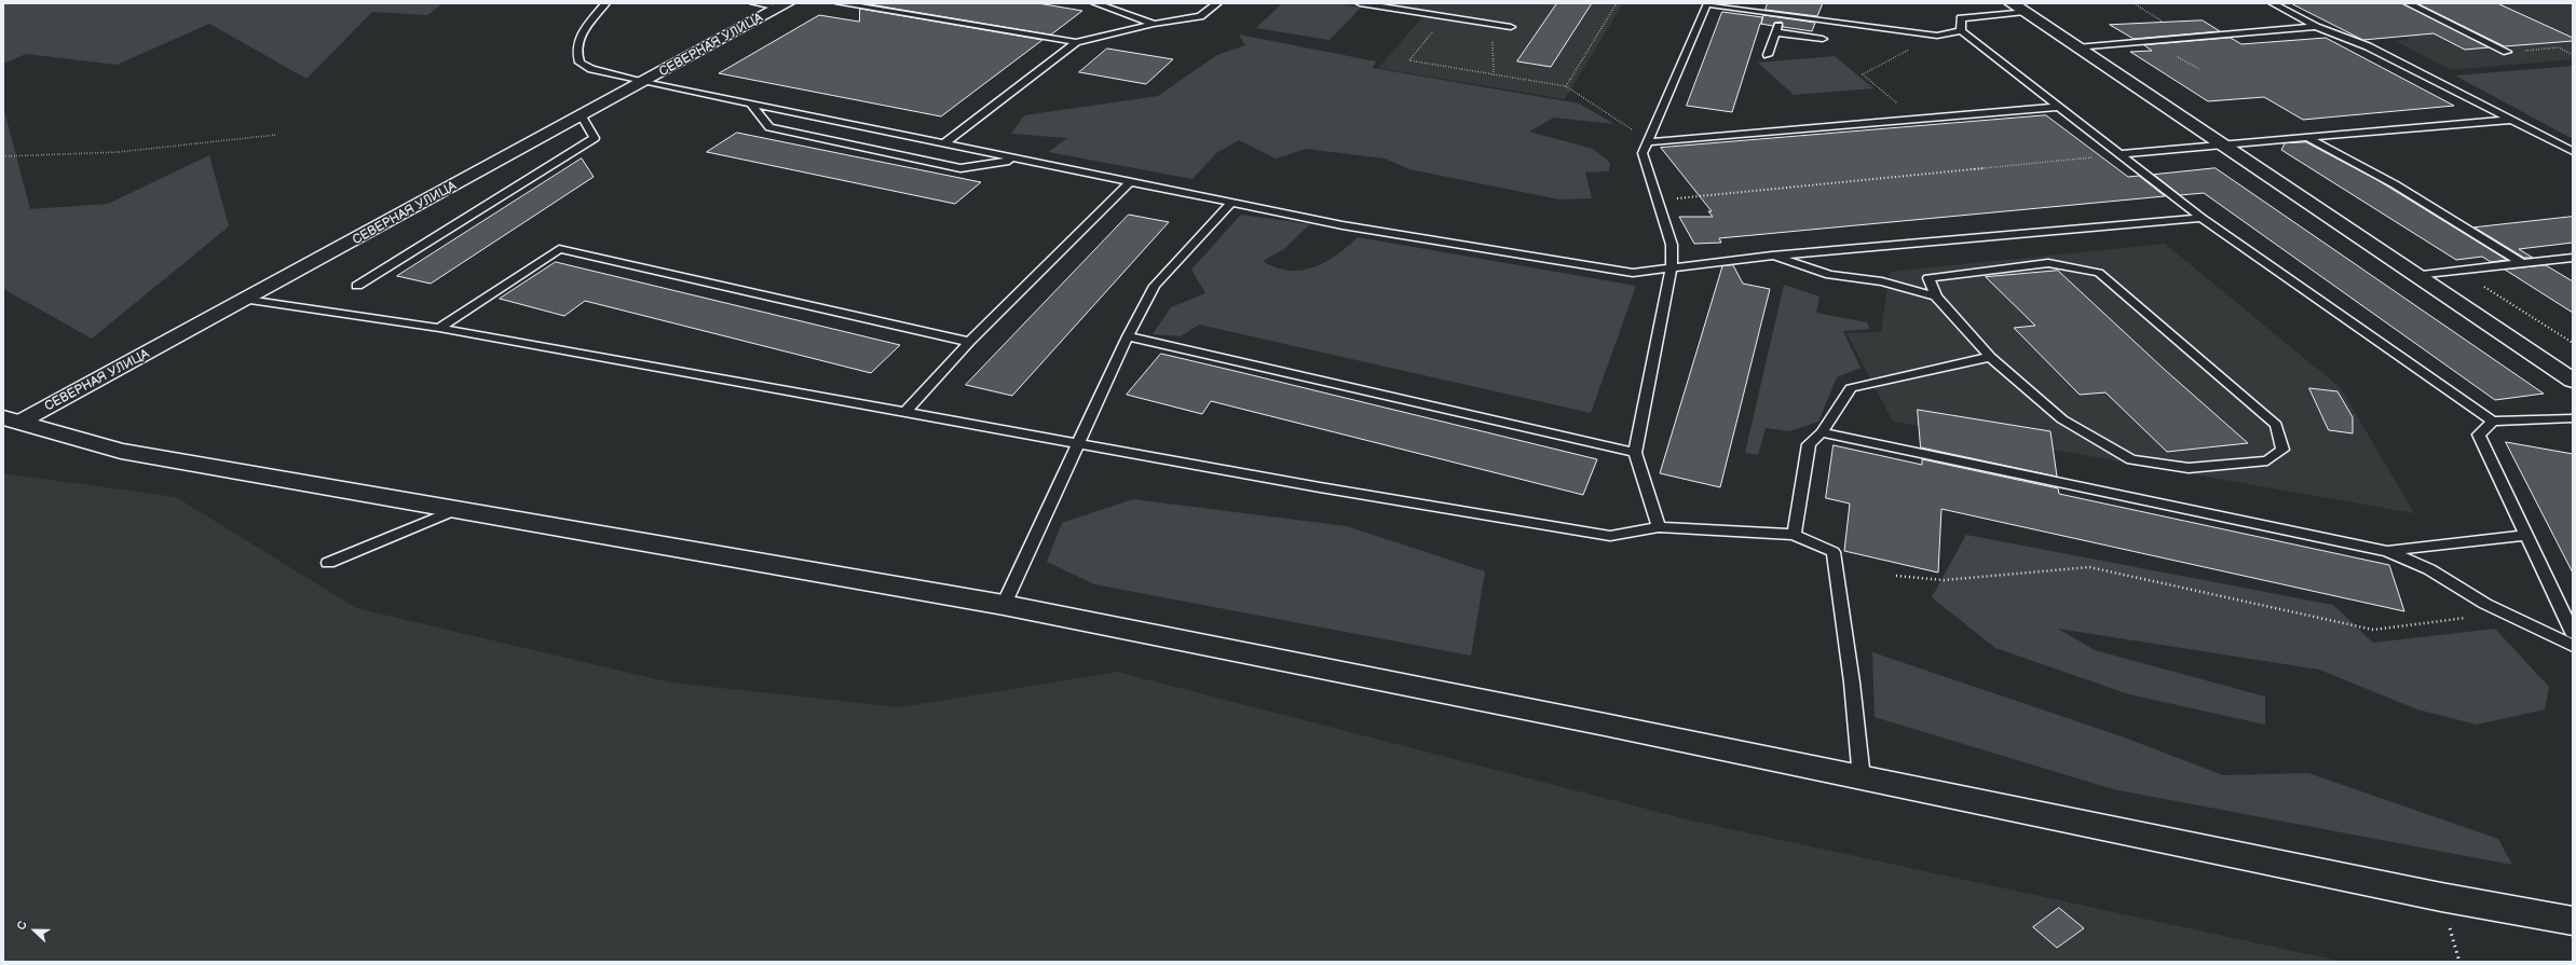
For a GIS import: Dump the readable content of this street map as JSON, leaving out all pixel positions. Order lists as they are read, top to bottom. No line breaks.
{"streets":{"street":["СЕВЕРНАЯ УЛИЦА"]},"north":"left"}
